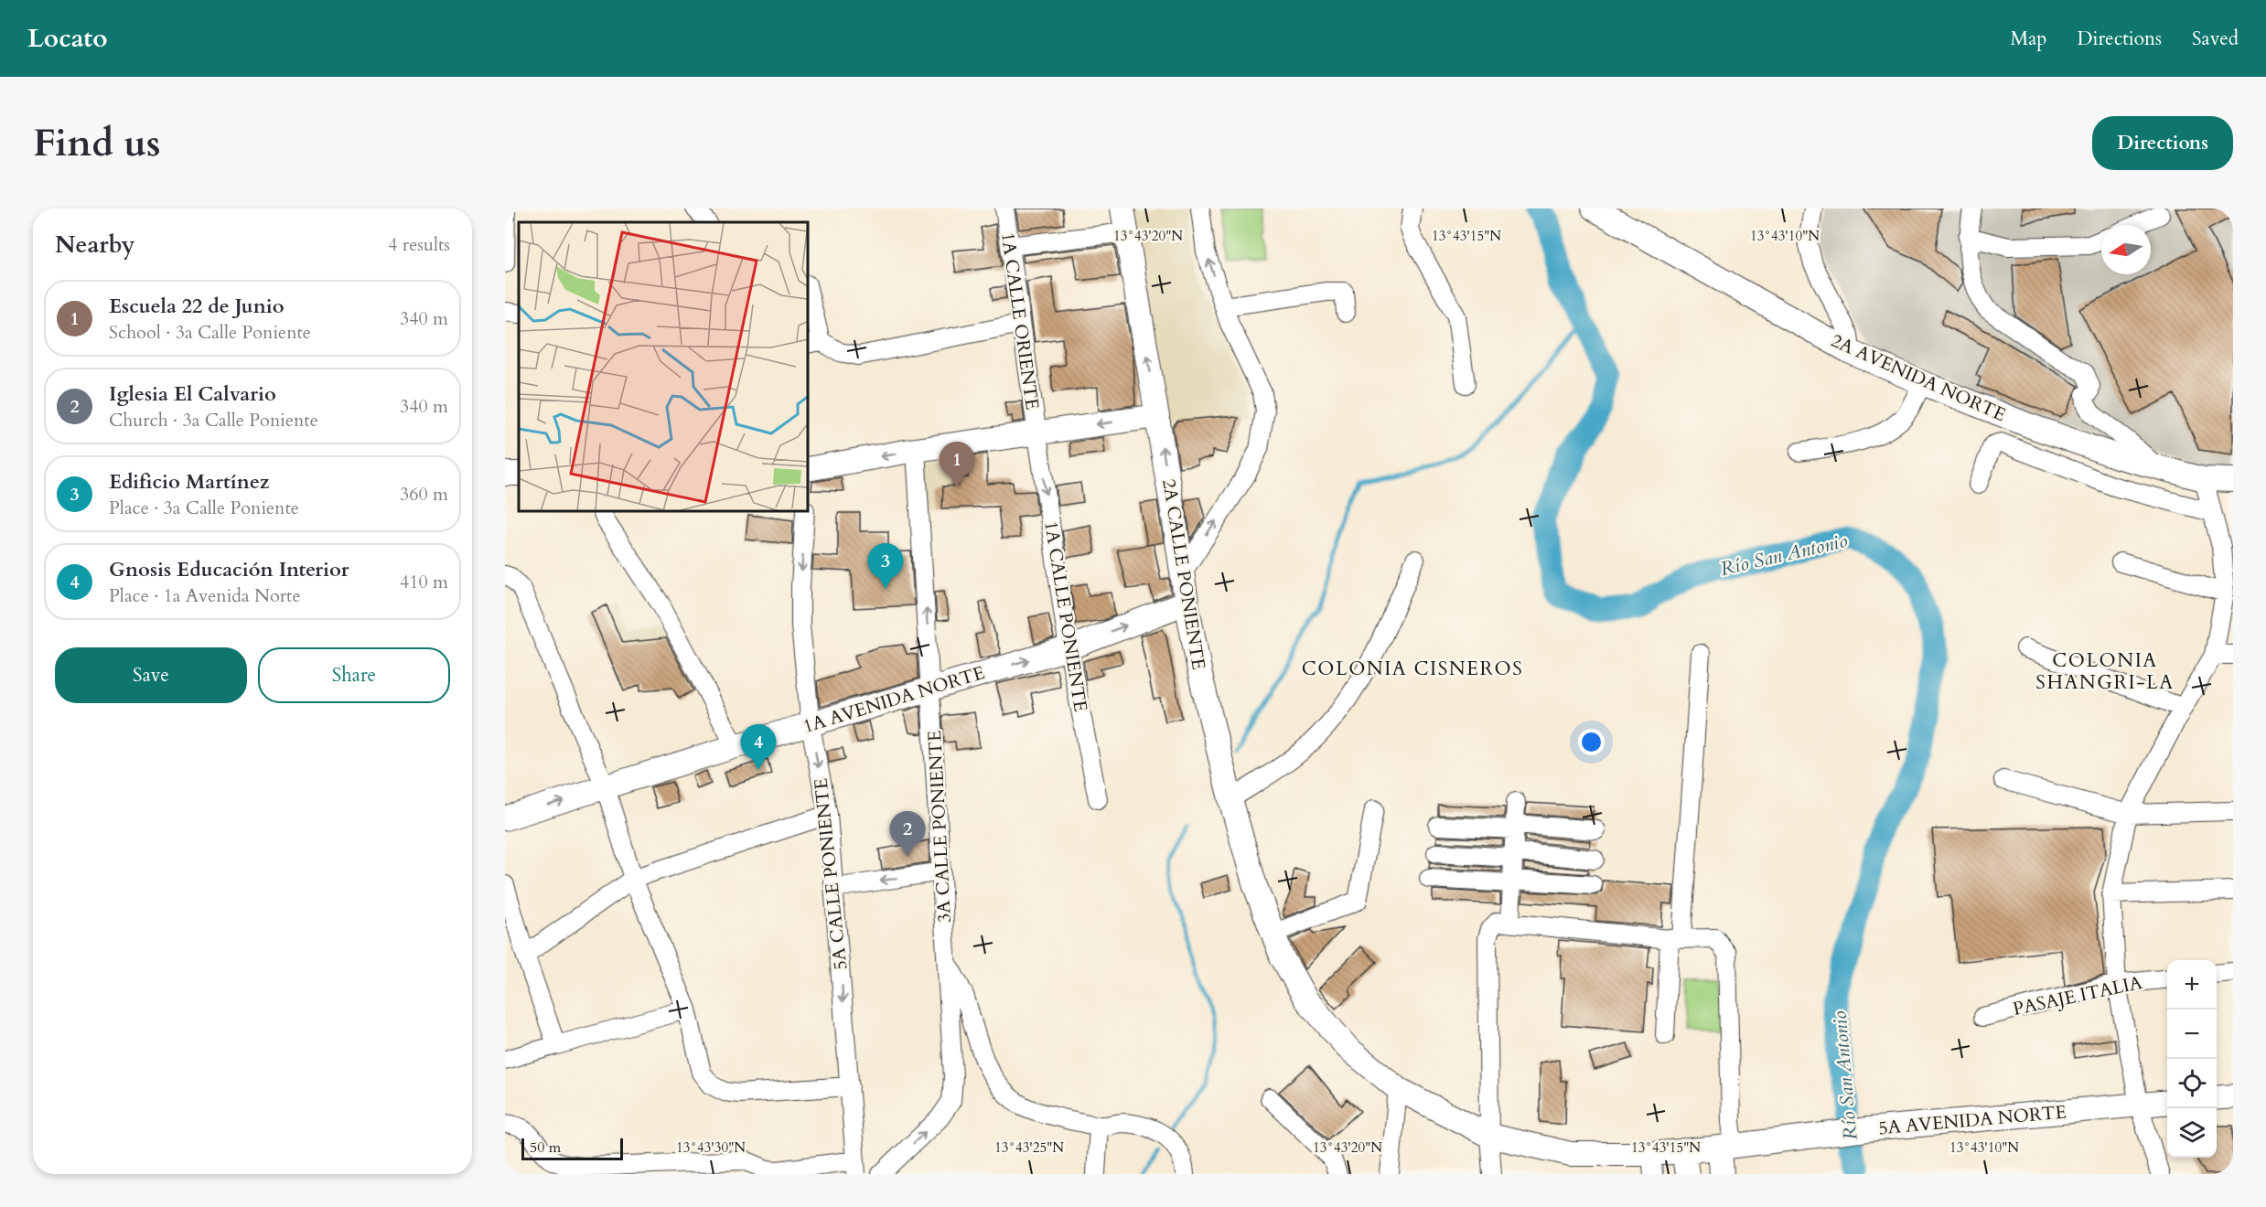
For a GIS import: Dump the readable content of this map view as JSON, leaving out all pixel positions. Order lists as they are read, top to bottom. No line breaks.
{"streets":{"main road":["2A AVENIDA NORTE","2A CALLE PONIENTE","1A AVENIDA NORTE","5A AVENIDA NORTE"],"street":["1A CALLE ORIENTE","1A CALLE PONIENTE","3A CALLE PONIENTE","5A CALLE PONIENTE","PASAJE ITALIA"]},"crossings":[["1A CALLE ORIENTE","1A CALLE PONIENTE"],["2A CALLE PONIENTE","1A AVENIDA NORTE"],["2A CALLE PONIENTE","5A AVENIDA NORTE"],["1A CALLE PONIENTE","1A AVENIDA NORTE"],["1A AVENIDA NORTE","3A CALLE PONIENTE"],["1A AVENIDA NORTE","5A CALLE PONIENTE"]],"one_way":["2A CALLE PONIENTE","1A CALLE PONIENTE","1A AVENIDA NORTE","3A CALLE PONIENTE"],"districts":["COLONIA SHANGRI-LA","COLONIA CISNEROS"],"water":["Río San Antonio"],"scale_bar":"50 m","north":"left","page":{"header":"Locato","nav":["Map","Directions","Saved"],"buttons":["Directions",["Save","Share"]],"title":"Find us","heading":["Nearby","4 results"],"list":[{"mark":"1","name":"Escuela 22 de Junio","note":"School · 3a Calle Poniente","value":"340 m"},{"mark":"2","name":"Iglesia El Calvario","note":"Church · 3a Calle Poniente","value":"340 m"},{"mark":"3","name":"Edificio Martínez","note":"Place · 3a Calle Poniente","value":"360 m"},{"mark":"4","name":"Gnosis Educación Interior","note":"Place · 1a Avenida Norte","value":"410 m"}],"pins":["1","3","4","2"],"map_buttons":["+","−"],"scale":"50 m"},"coordinates":["13°43'20\"N","13°43'15\"N","13°43'10\"N","13°43'30\"N","13°43'25\"N"]}
